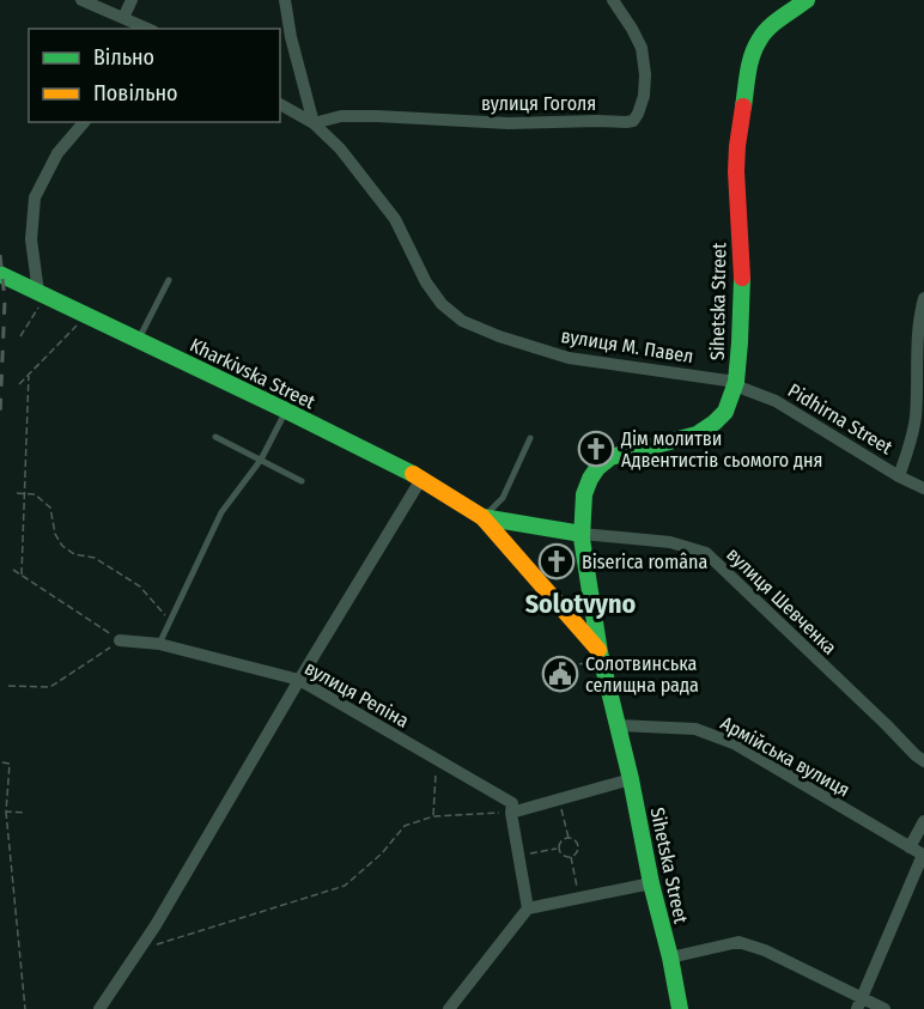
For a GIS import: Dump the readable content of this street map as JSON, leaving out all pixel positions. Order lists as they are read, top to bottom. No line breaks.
{"streets":{"street":["вулиця Гоголя","Sihetska Street","вулиця М. Павел","Kharkivska Street","Pidhirna Street","вулиця Шевченка","вулиця Репіна","Армійська вулиця"]},"crossings":[["вулиця Гоголя","вулиця М. Павел"],["Sihetska Street","вулиця М. Павел"],["Sihetska Street","Kharkivska Street"],["Sihetska Street","Pidhirna Street"],["Sihetska Street","вулиця Шевченка"],["Sihetska Street","Армійська вулиця"],["вулиця М. Павел","Pidhirna Street"],["Kharkivska Street","вулиця Шевченка"]],"districts":["Solotvyno"],"places":{"church":["Дім молитви Адвентистів сьомого дня","Biserica româna"],"public building":["Солотвинська селищна рада"]},"legend":["Вільно","Повільно"]}
